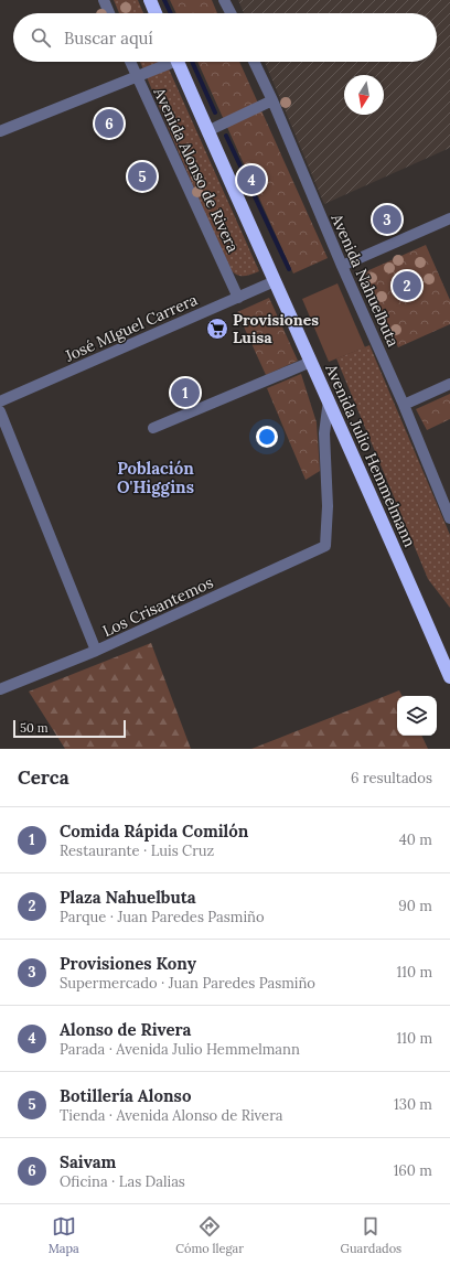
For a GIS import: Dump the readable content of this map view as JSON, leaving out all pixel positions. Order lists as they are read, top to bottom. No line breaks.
{"streets":{"highway":["Avenida Julio Hemmelmann"],"street":["Avenida Alonso de Rivera","Avenida Nahuelbuta","José MIguel Carrera","Los Crisantemos"]},"crossings":[["Avenida Alonso de Rivera","José MIguel Carrera"],["José MIguel Carrera","Avenida Julio Hemmelmann"],["Avenida Julio Hemmelmann","Los Crisantemos"]],"districts":["Población O'Higgins"],"places":{"supermarket":["Provisiones Luisa"]},"scale_bar":"50 m","north":"bottom","page":{"search":"Buscar aquí","pins":["6","5","4","3","2","1"],"scale":"50 m","heading":["Cerca","6 resultados"],"list":[{"mark":"1","name":"Comida Rápida Comilón","note":"Restaurante · Luis Cruz","value":"40 m"},{"mark":"2","name":"Plaza Nahuelbuta","note":"Parque · Juan Paredes Pasmiño","value":"90 m"},{"mark":"3","name":"Provisiones Kony","note":"Supermercado · Juan Paredes Pasmiño","value":"110 m"},{"mark":"4","name":"Alonso de Rivera","note":"Parada · Avenida Julio Hemmelmann","value":"110 m"},{"mark":"5","name":"Botillería Alonso","note":"Tienda · Avenida Alonso de Rivera","value":"130 m"},{"mark":"6","name":"Saivam","note":"Oficina · Las Dalias","value":"160 m"}],"nav":["Mapa","Cómo llegar","Guardados"]}}
